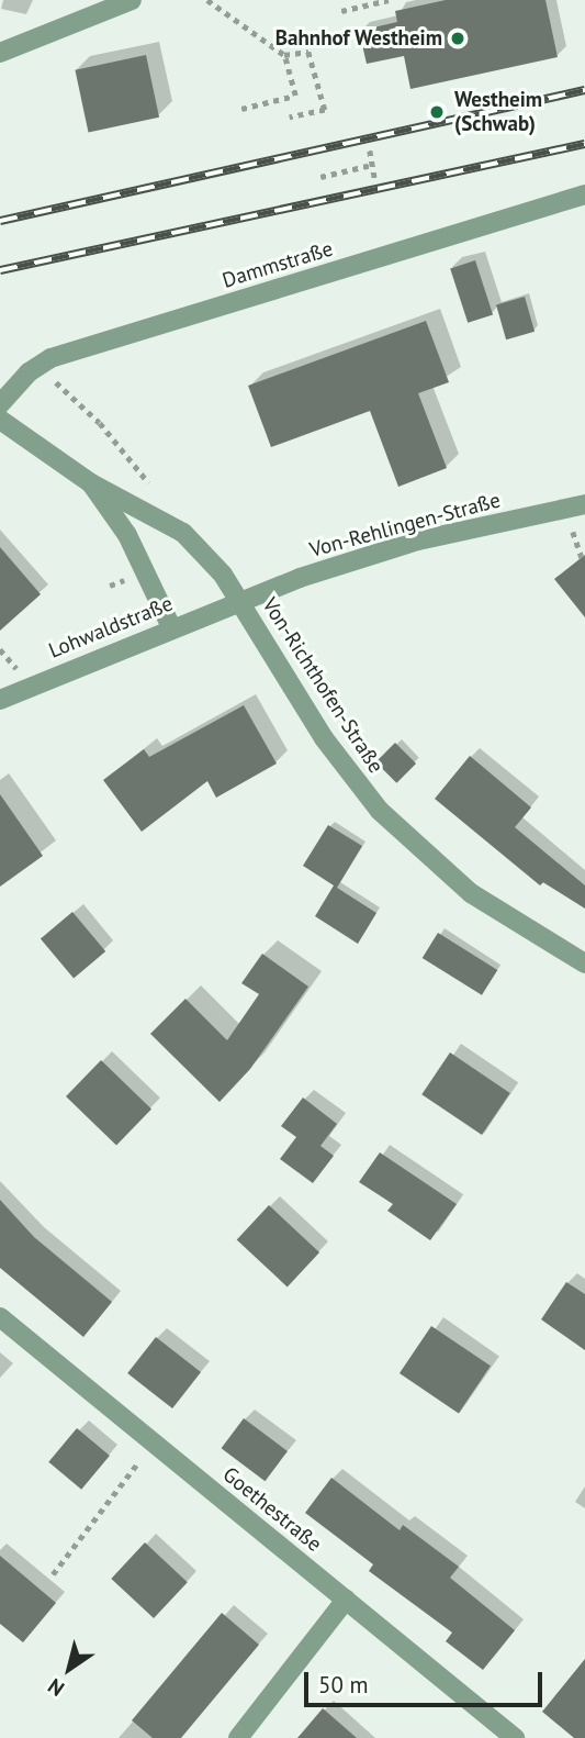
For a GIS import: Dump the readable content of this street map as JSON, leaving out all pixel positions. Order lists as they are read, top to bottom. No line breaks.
{"streets":{"street":["Dammstraße","Von-Rehlingen-Straße","Lohwaldstraße","Von-Richthofen-Straße","Goethestraße"]},"crossings":[["Von-Rehlingen-Straße","Lohwaldstraße"],["Von-Rehlingen-Straße","Von-Richthofen-Straße"],["Lohwaldstraße","Von-Richthofen-Straße"]],"places":["Bahnhof Westheim","Westheim (Schwab)"],"scale_bar":"50 m","north":"bottom left"}
